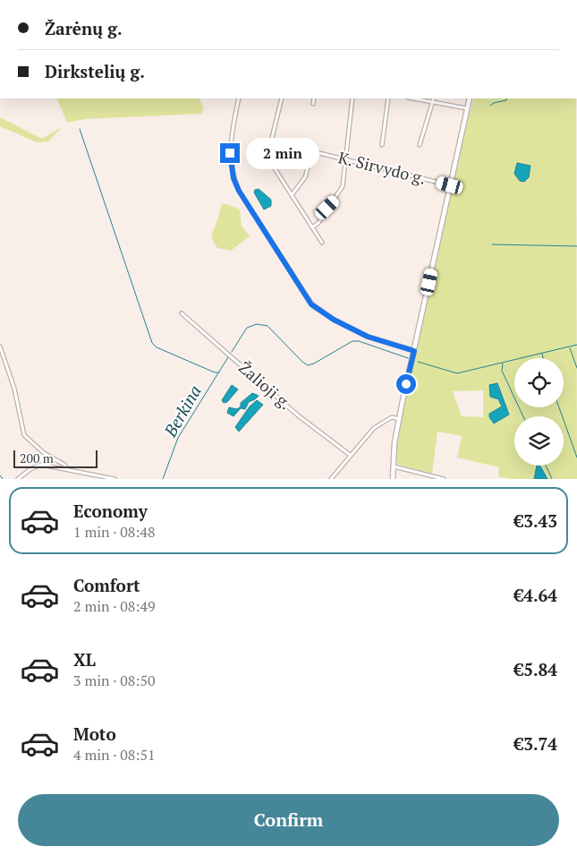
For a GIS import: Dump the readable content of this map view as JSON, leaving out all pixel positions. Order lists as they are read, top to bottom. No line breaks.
{"streets":{"street":["K. Sirvydo g.","Žalioji g."]},"water":["Berkina"],"scale_bar":"200 m","page":{"banner":["Žarėnų g.","Dirkstelių g."],"bubble":"2 min","scale":"200 m","list":[{"name":"Economy","note":"1 min · 08:48","value":"€3.43"},{"name":"Comfort","note":"2 min · 08:49","value":"€4.64"},{"name":"XL","note":"3 min · 08:50","value":"€5.84"},{"name":"Moto","note":"4 min · 08:51","value":"€3.74"}],"buttons":"Confirm"}}
